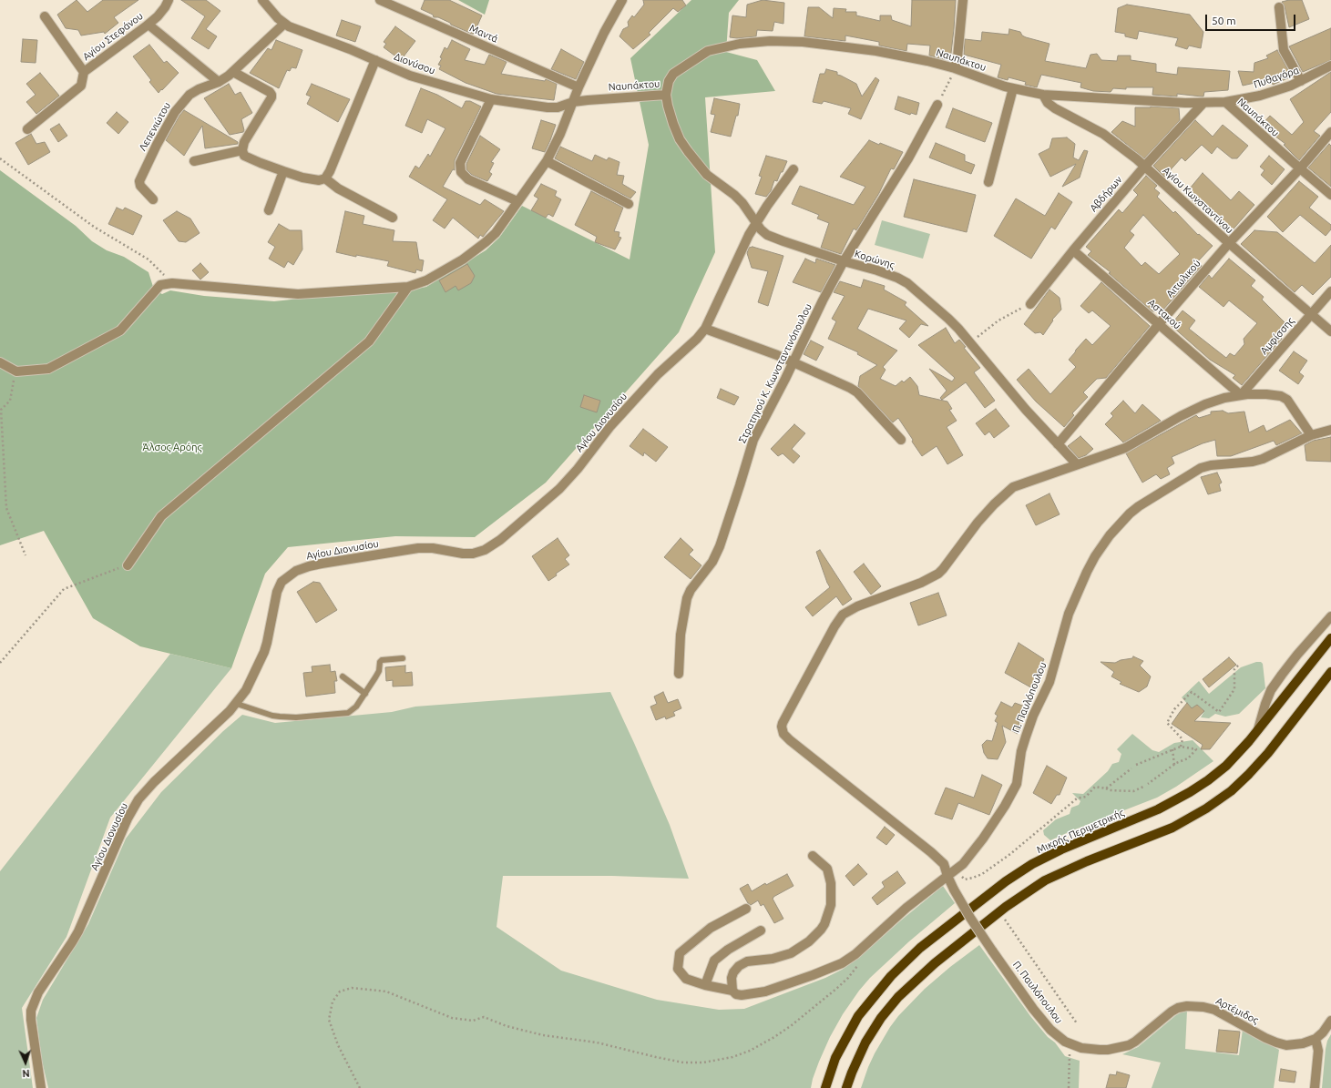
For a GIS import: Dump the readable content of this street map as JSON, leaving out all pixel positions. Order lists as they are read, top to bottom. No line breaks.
{"streets":{"main road":["Μικρής Περιμετρικής"],"street":["Μαντά","Αγίου Στεφάνου","Ναυπάκτου","Διονύσου","Πυθαγόρα","Λεπενιώτου","Αβδήρων","Αγίου Κωνσταντίνου","Κορώνης","Αιτωλικού","Αστακού","Αμφίσσης","Στρατηγού Κ. Κωνσταντινόπουλου","Αγίου Διονυσίου","Π. Παυλόπουλου","Αρτέμιδος"]},"crossings":[["Ναυπάκτου","Διονύσου"],["Ναυπάκτου","Πυθαγόρα"],["Ναυπάκτου","Αβδήρων"],["Ναυπάκτου","Αγίου Κωνσταντίνου"],["Ναυπάκτου","Κορώνης"],["Ναυπάκτου","Αιτωλικού"],["Αβδήρων","Αγίου Κωνσταντίνου"],["Αβδήρων","Αστακού"],["Αγίου Κωνσταντίνου","Αιτωλικού"],["Αγίου Κωνσταντίνου","Αμφίσσης"],["Κορώνης","Αιτωλικού"],["Κορώνης","Στρατηγού Κ. Κωνσταντινόπουλου"],["Κορώνης","Αγίου Διονυσίου"],["Αιτωλικού","Αστακού"],["Αστακού","Αμφίσσης"],["Π. Παυλόπουλου","Αρτέμιδος"]],"parks":["Άλσος Αρόης"],"scale_bar":"50 m","north":"bottom"}
